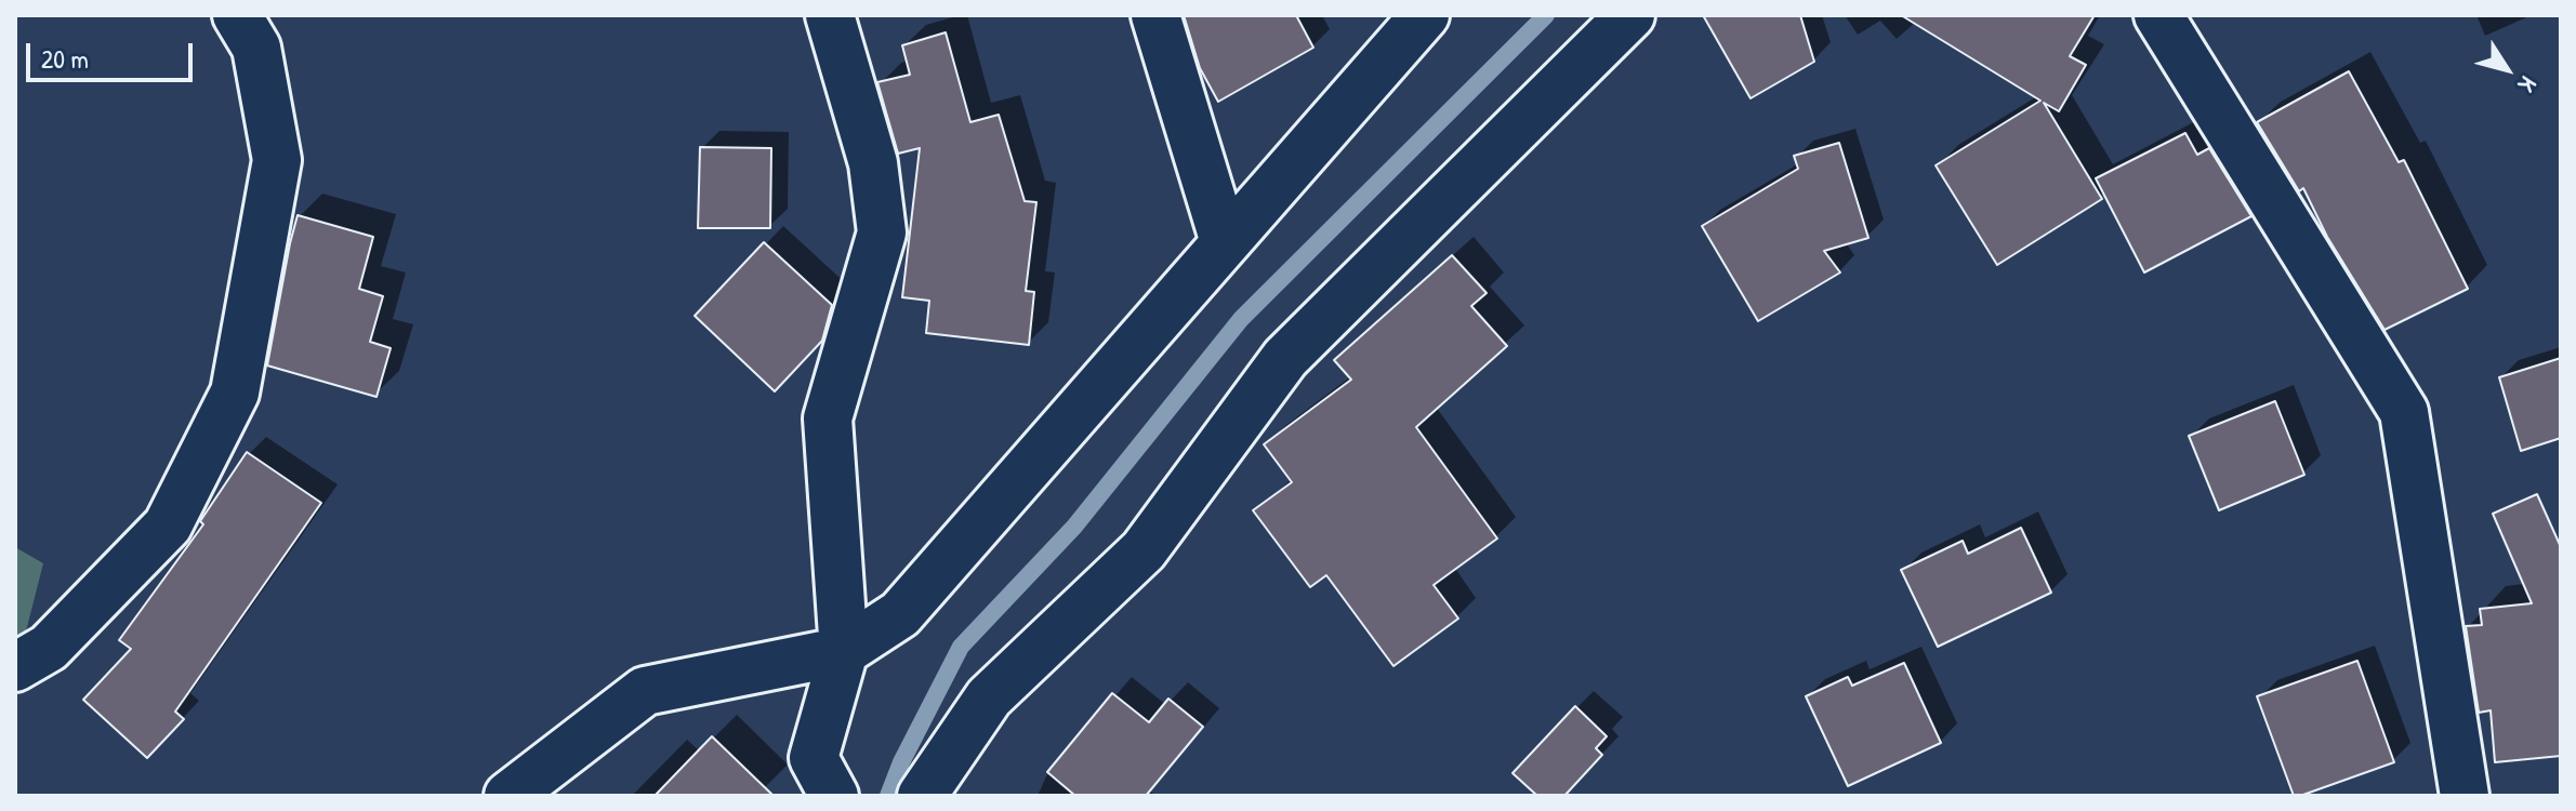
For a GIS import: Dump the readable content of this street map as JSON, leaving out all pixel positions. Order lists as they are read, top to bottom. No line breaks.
{"scale_bar":"20 m","north":"bottom right"}
